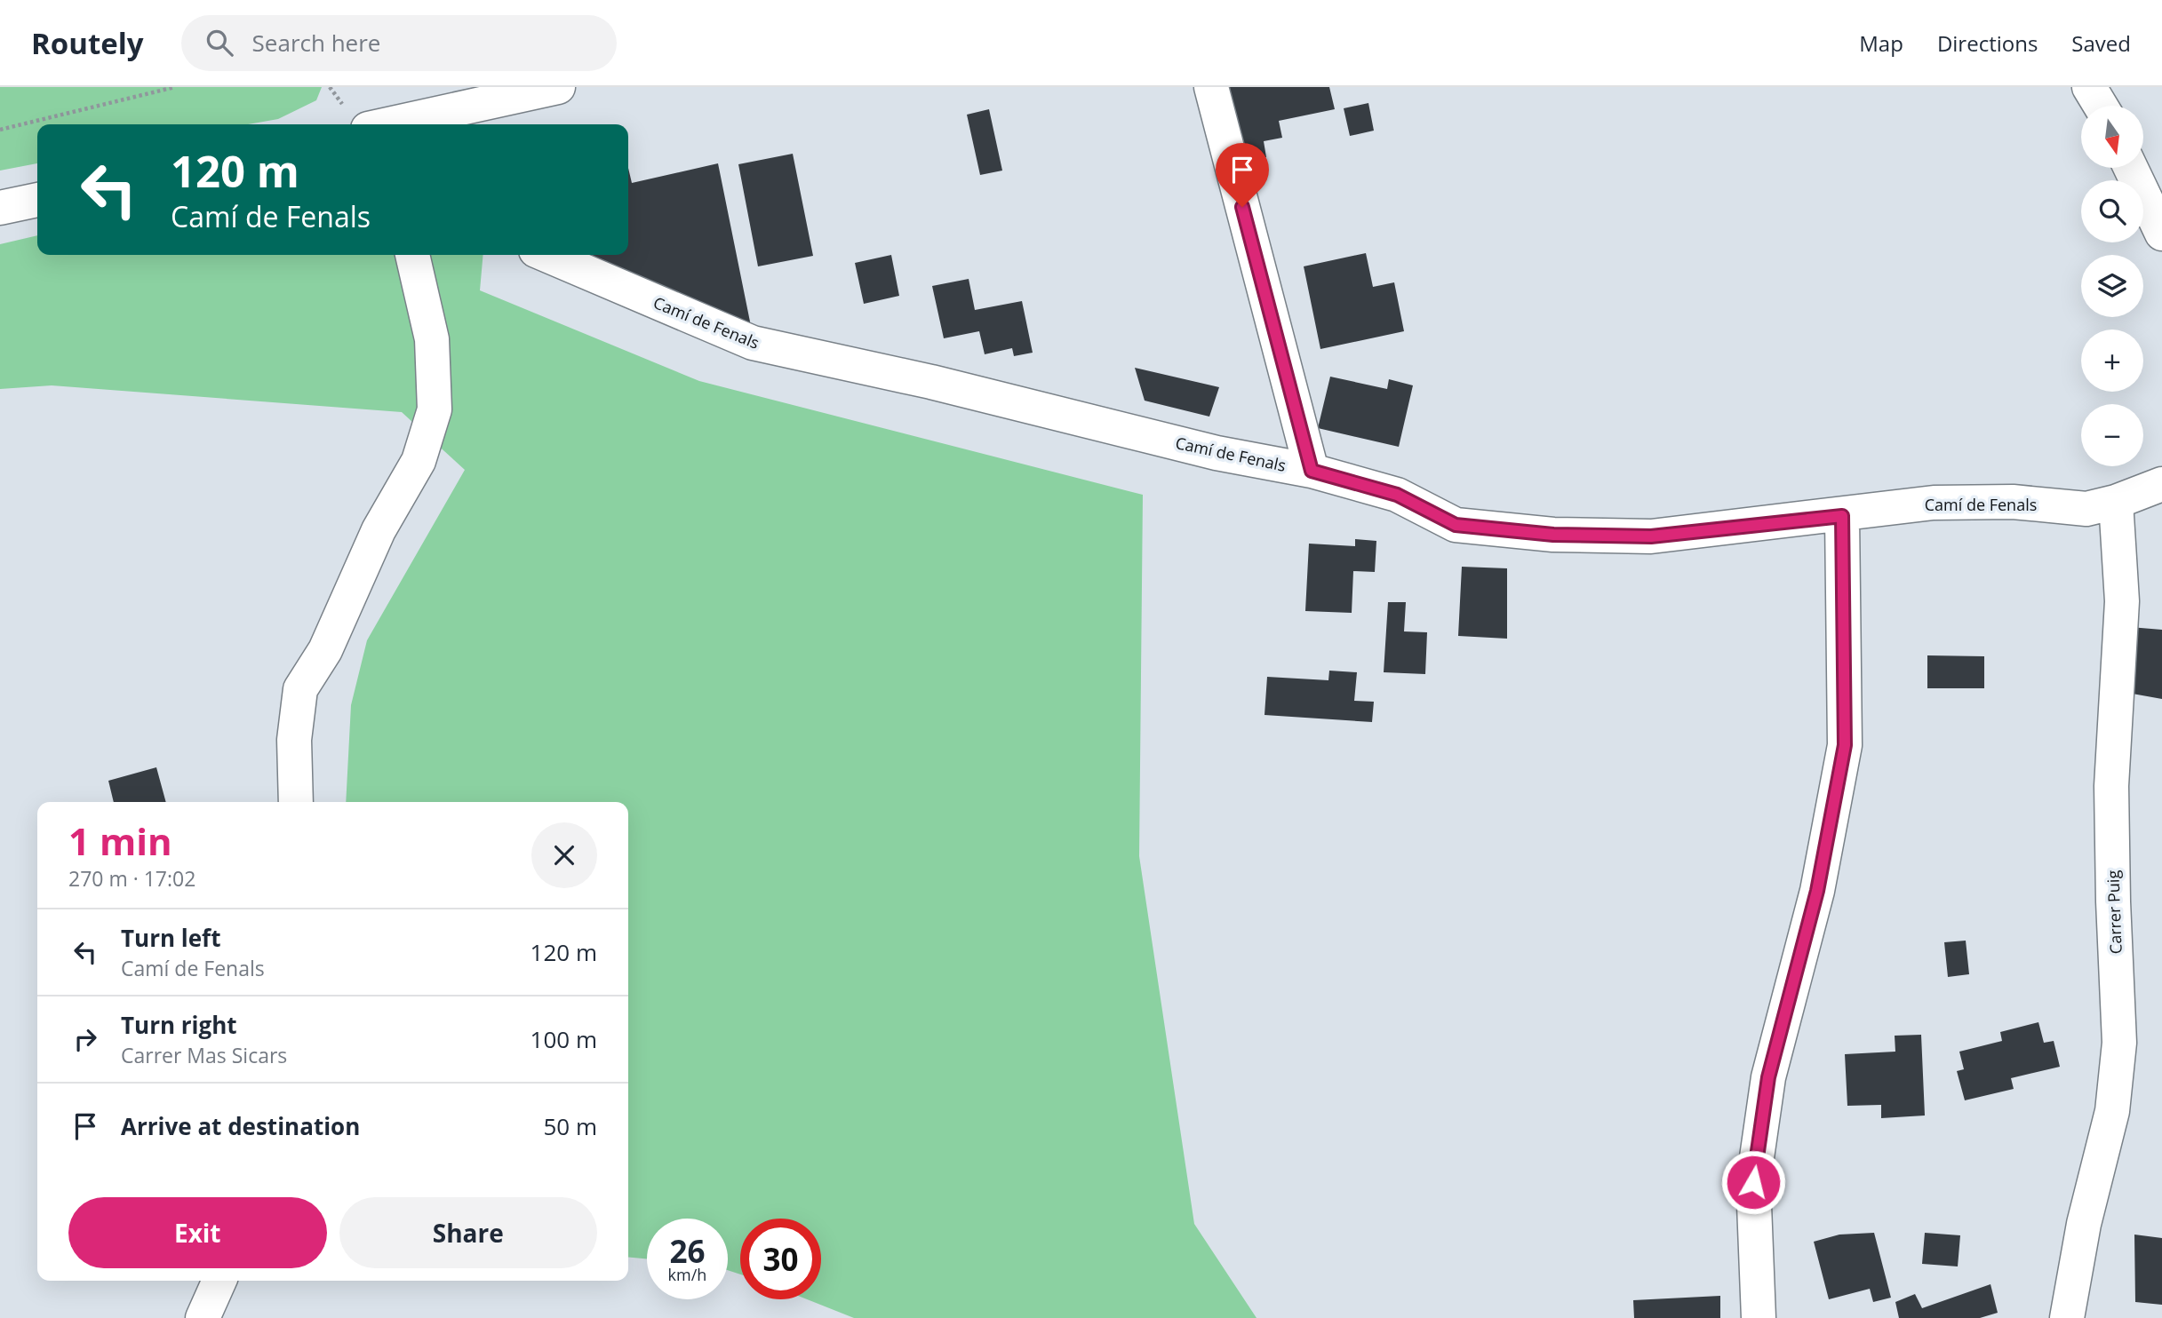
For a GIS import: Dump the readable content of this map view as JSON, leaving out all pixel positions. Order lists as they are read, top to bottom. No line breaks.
{"streets":{"street":["Camí de Fenals","Carrer Puig"]},"crossings":[["Camí de Fenals","Carrer Puig"]],"north":"bottom","page":{"header":"Routely","search":"Search here","nav":["Map","Directions","Saved"],"map_buttons":["+","−"],"turn":["120 m","Camí de Fenals"],"heading":["1 min","270 m · 17:02"],"list":[{"name":"Turn left","note":"Camí de Fenals","value":"120 m"},{"name":"Turn right","note":"Carrer Mas Sicars","value":"100 m"},{"name":"Arrive at destination","value":"50 m"}],"buttons":["Exit","Share"],"speed":"26 km/h","limit":"30"}}
